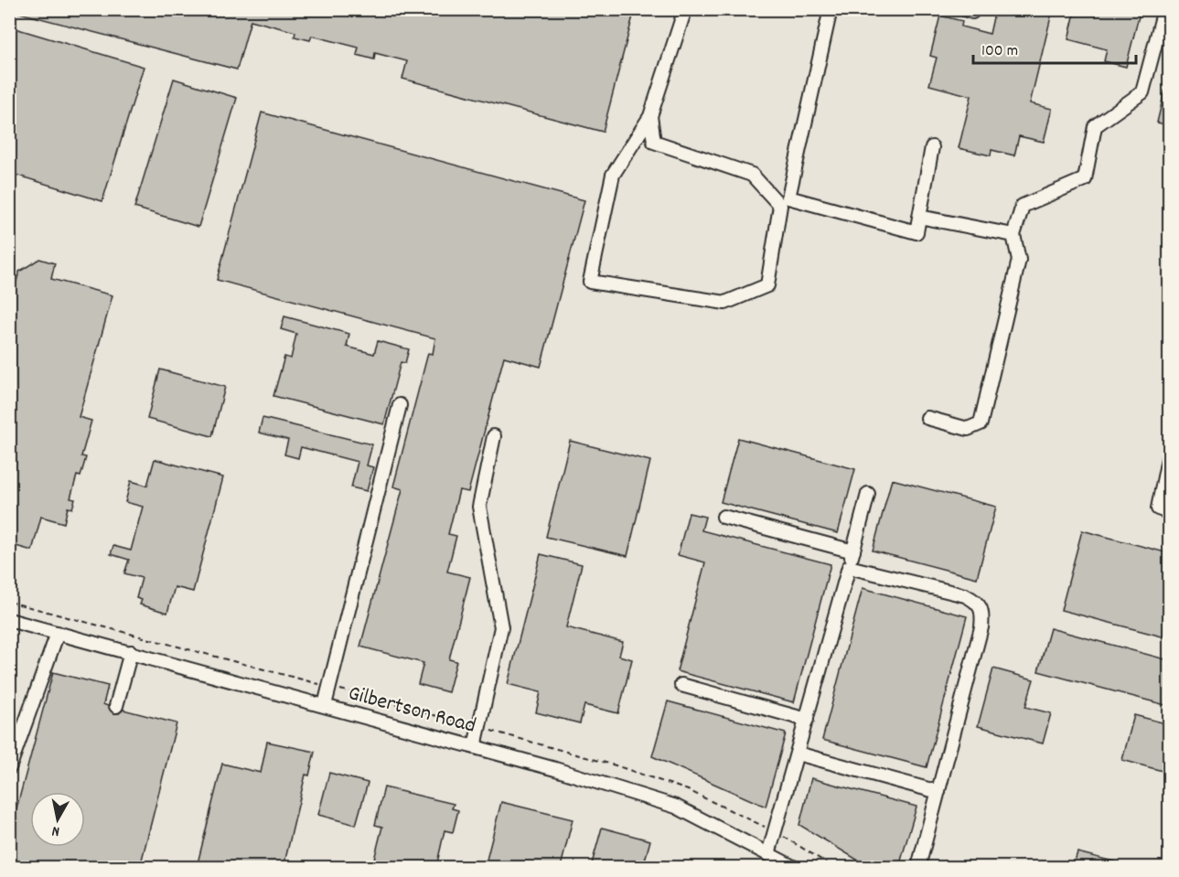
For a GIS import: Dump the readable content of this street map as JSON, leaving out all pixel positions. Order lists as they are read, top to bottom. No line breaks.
{"streets":{"street":["Gilbertson Road"]},"scale_bar":"100 m","north":"bottom"}
